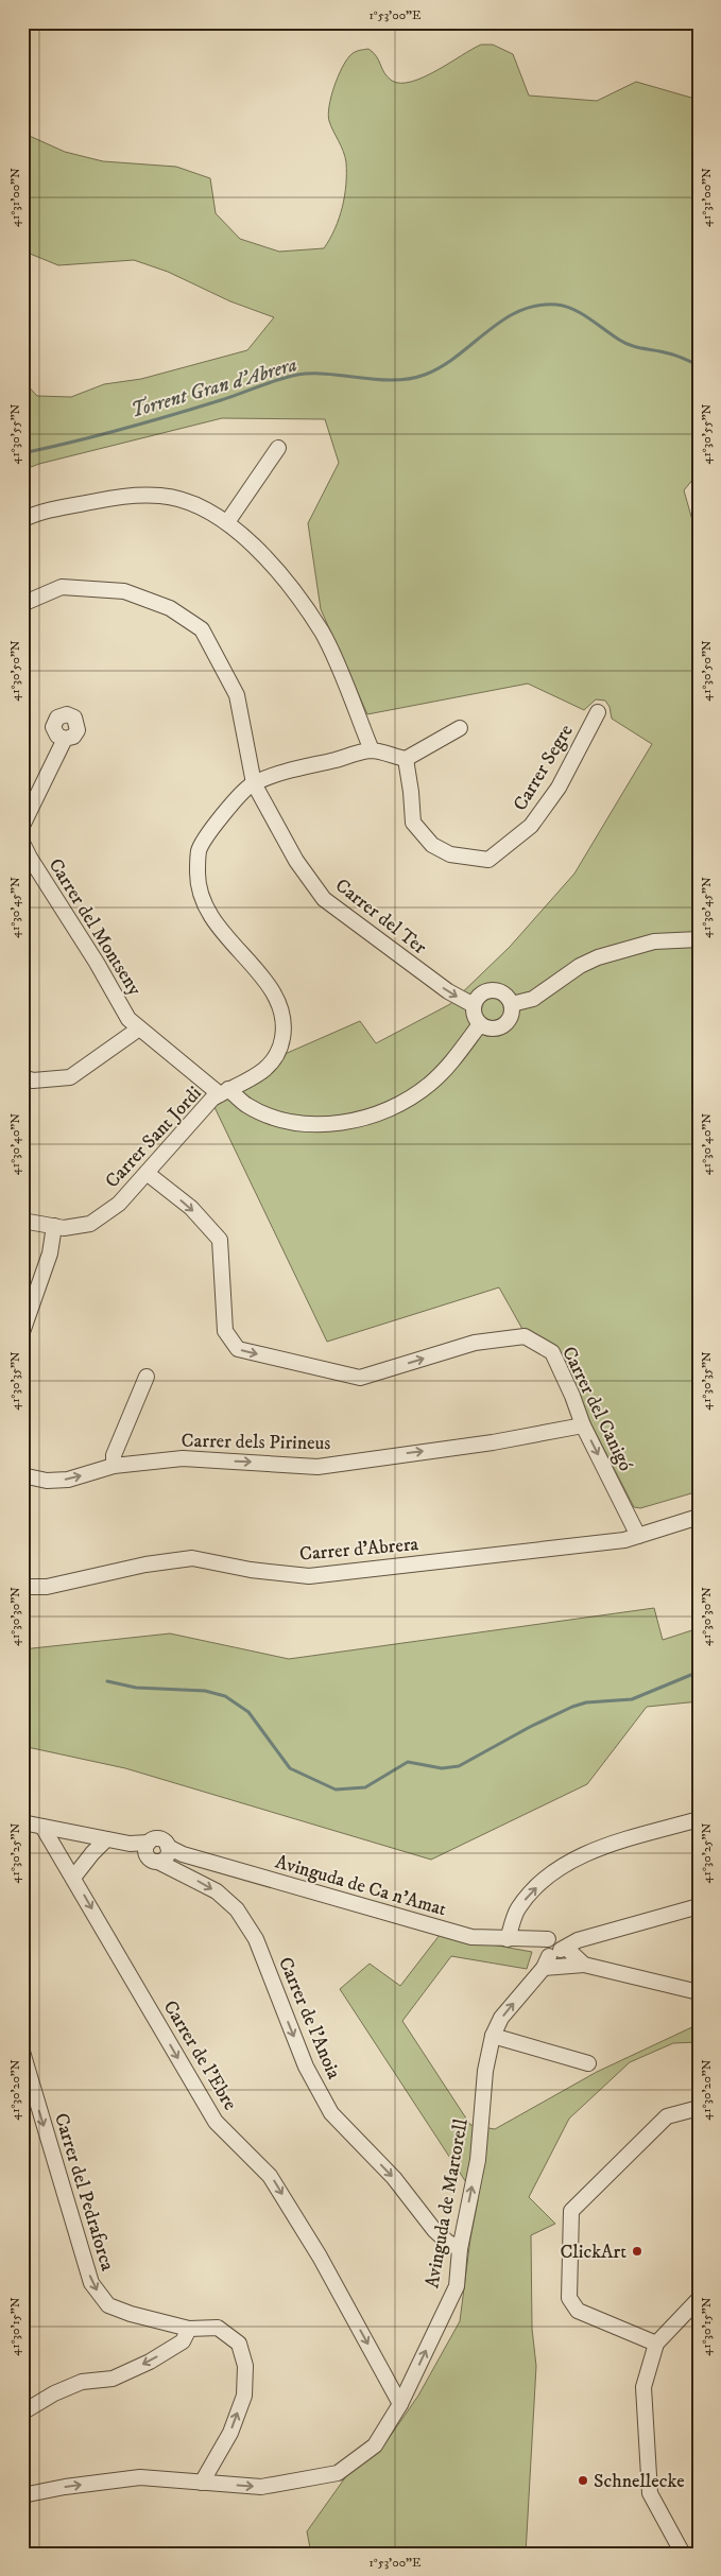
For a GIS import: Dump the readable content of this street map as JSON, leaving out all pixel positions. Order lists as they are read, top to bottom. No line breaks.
{"streets":{"street":["Carrer Segre","Carrer del Ter","Carrer del Montseny","Carrer Sant Jordi","Carrer del Canigó","Carrer dels Pirineus","Carrer d'Abrera","Avinguda de Ca n'Amat","Carrer de l'Anoia","Carrer de l'Ebre","Carrer del Pedraforca","Avinguda de Martorell"]},"crossings":[["Carrer del Ter","Carrer del Montseny"],["Carrer del Ter","Carrer Sant Jordi"],["Carrer del Montseny","Carrer Sant Jordi"],["Carrer Sant Jordi","Carrer del Canigó"],["Carrer del Canigó","Carrer dels Pirineus"],["Carrer del Canigó","Carrer d'Abrera"],["Avinguda de Ca n'Amat","Carrer de l'Anoia"],["Avinguda de Ca n'Amat","Avinguda de Martorell"],["Carrer de l'Anoia","Avinguda de Martorell"],["Carrer de l'Ebre","Avinguda de Martorell"],["Carrer del Pedraforca","Avinguda de Martorell"]],"one_way":["Carrer del Ter","Carrer del Canigó","Carrer dels Pirineus","Carrer de l'Anoia","Carrer de l'Ebre","Avinguda de Martorell"],"water":["Torrent Gran d'Abrera"],"places":["ClickArt","Schnellecke"],"coordinates":["1°53'00\"E","41°31'00\"N","41°30'55\"N","41°30'50\"N","41°30'45\"N","41°30'40\"N","41°30'35\"N","41°30'30\"N","41°30'25\"N","41°30'20\"N","41°30'15\"N"]}
